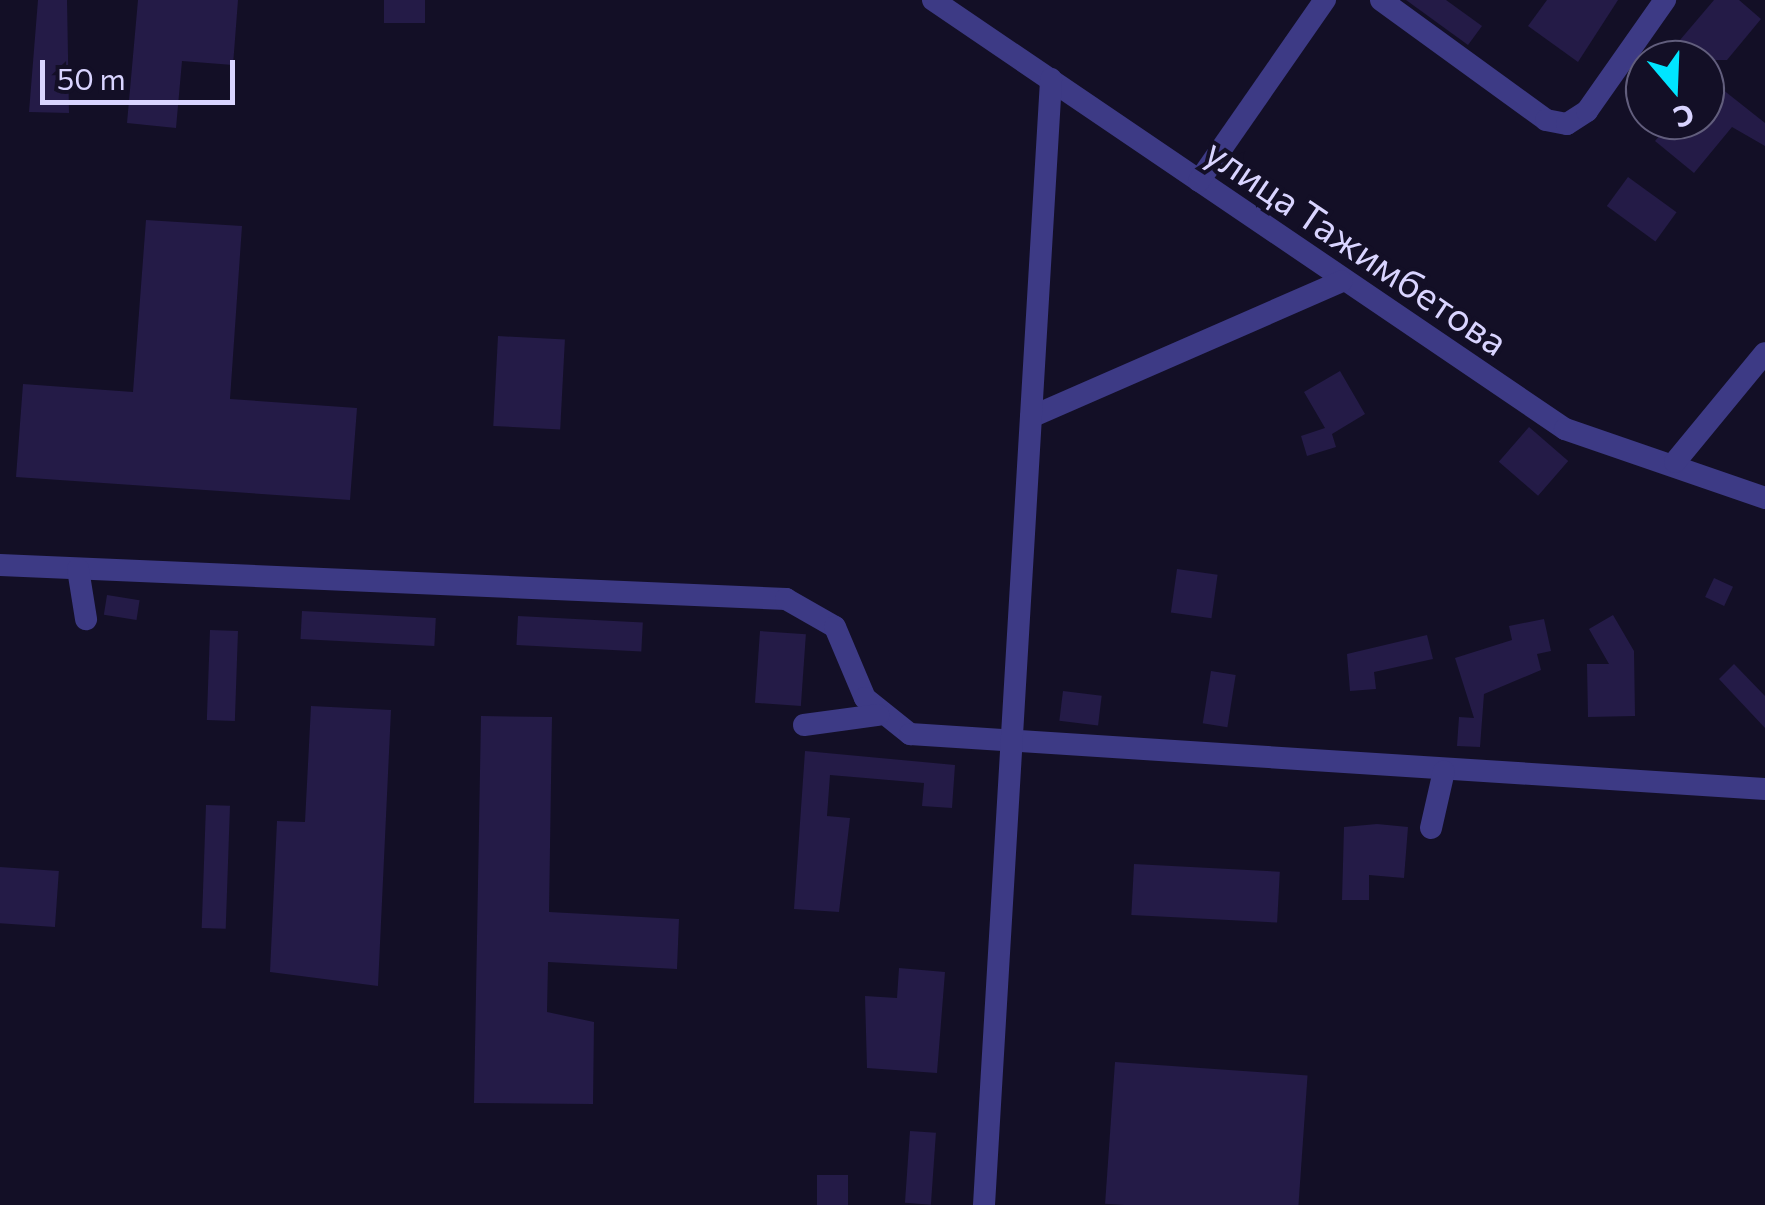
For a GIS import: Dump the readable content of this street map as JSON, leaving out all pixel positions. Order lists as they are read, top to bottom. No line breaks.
{"streets":{"street":["улица Тажимбетова"]},"scale_bar":"50 m","north":"bottom"}
